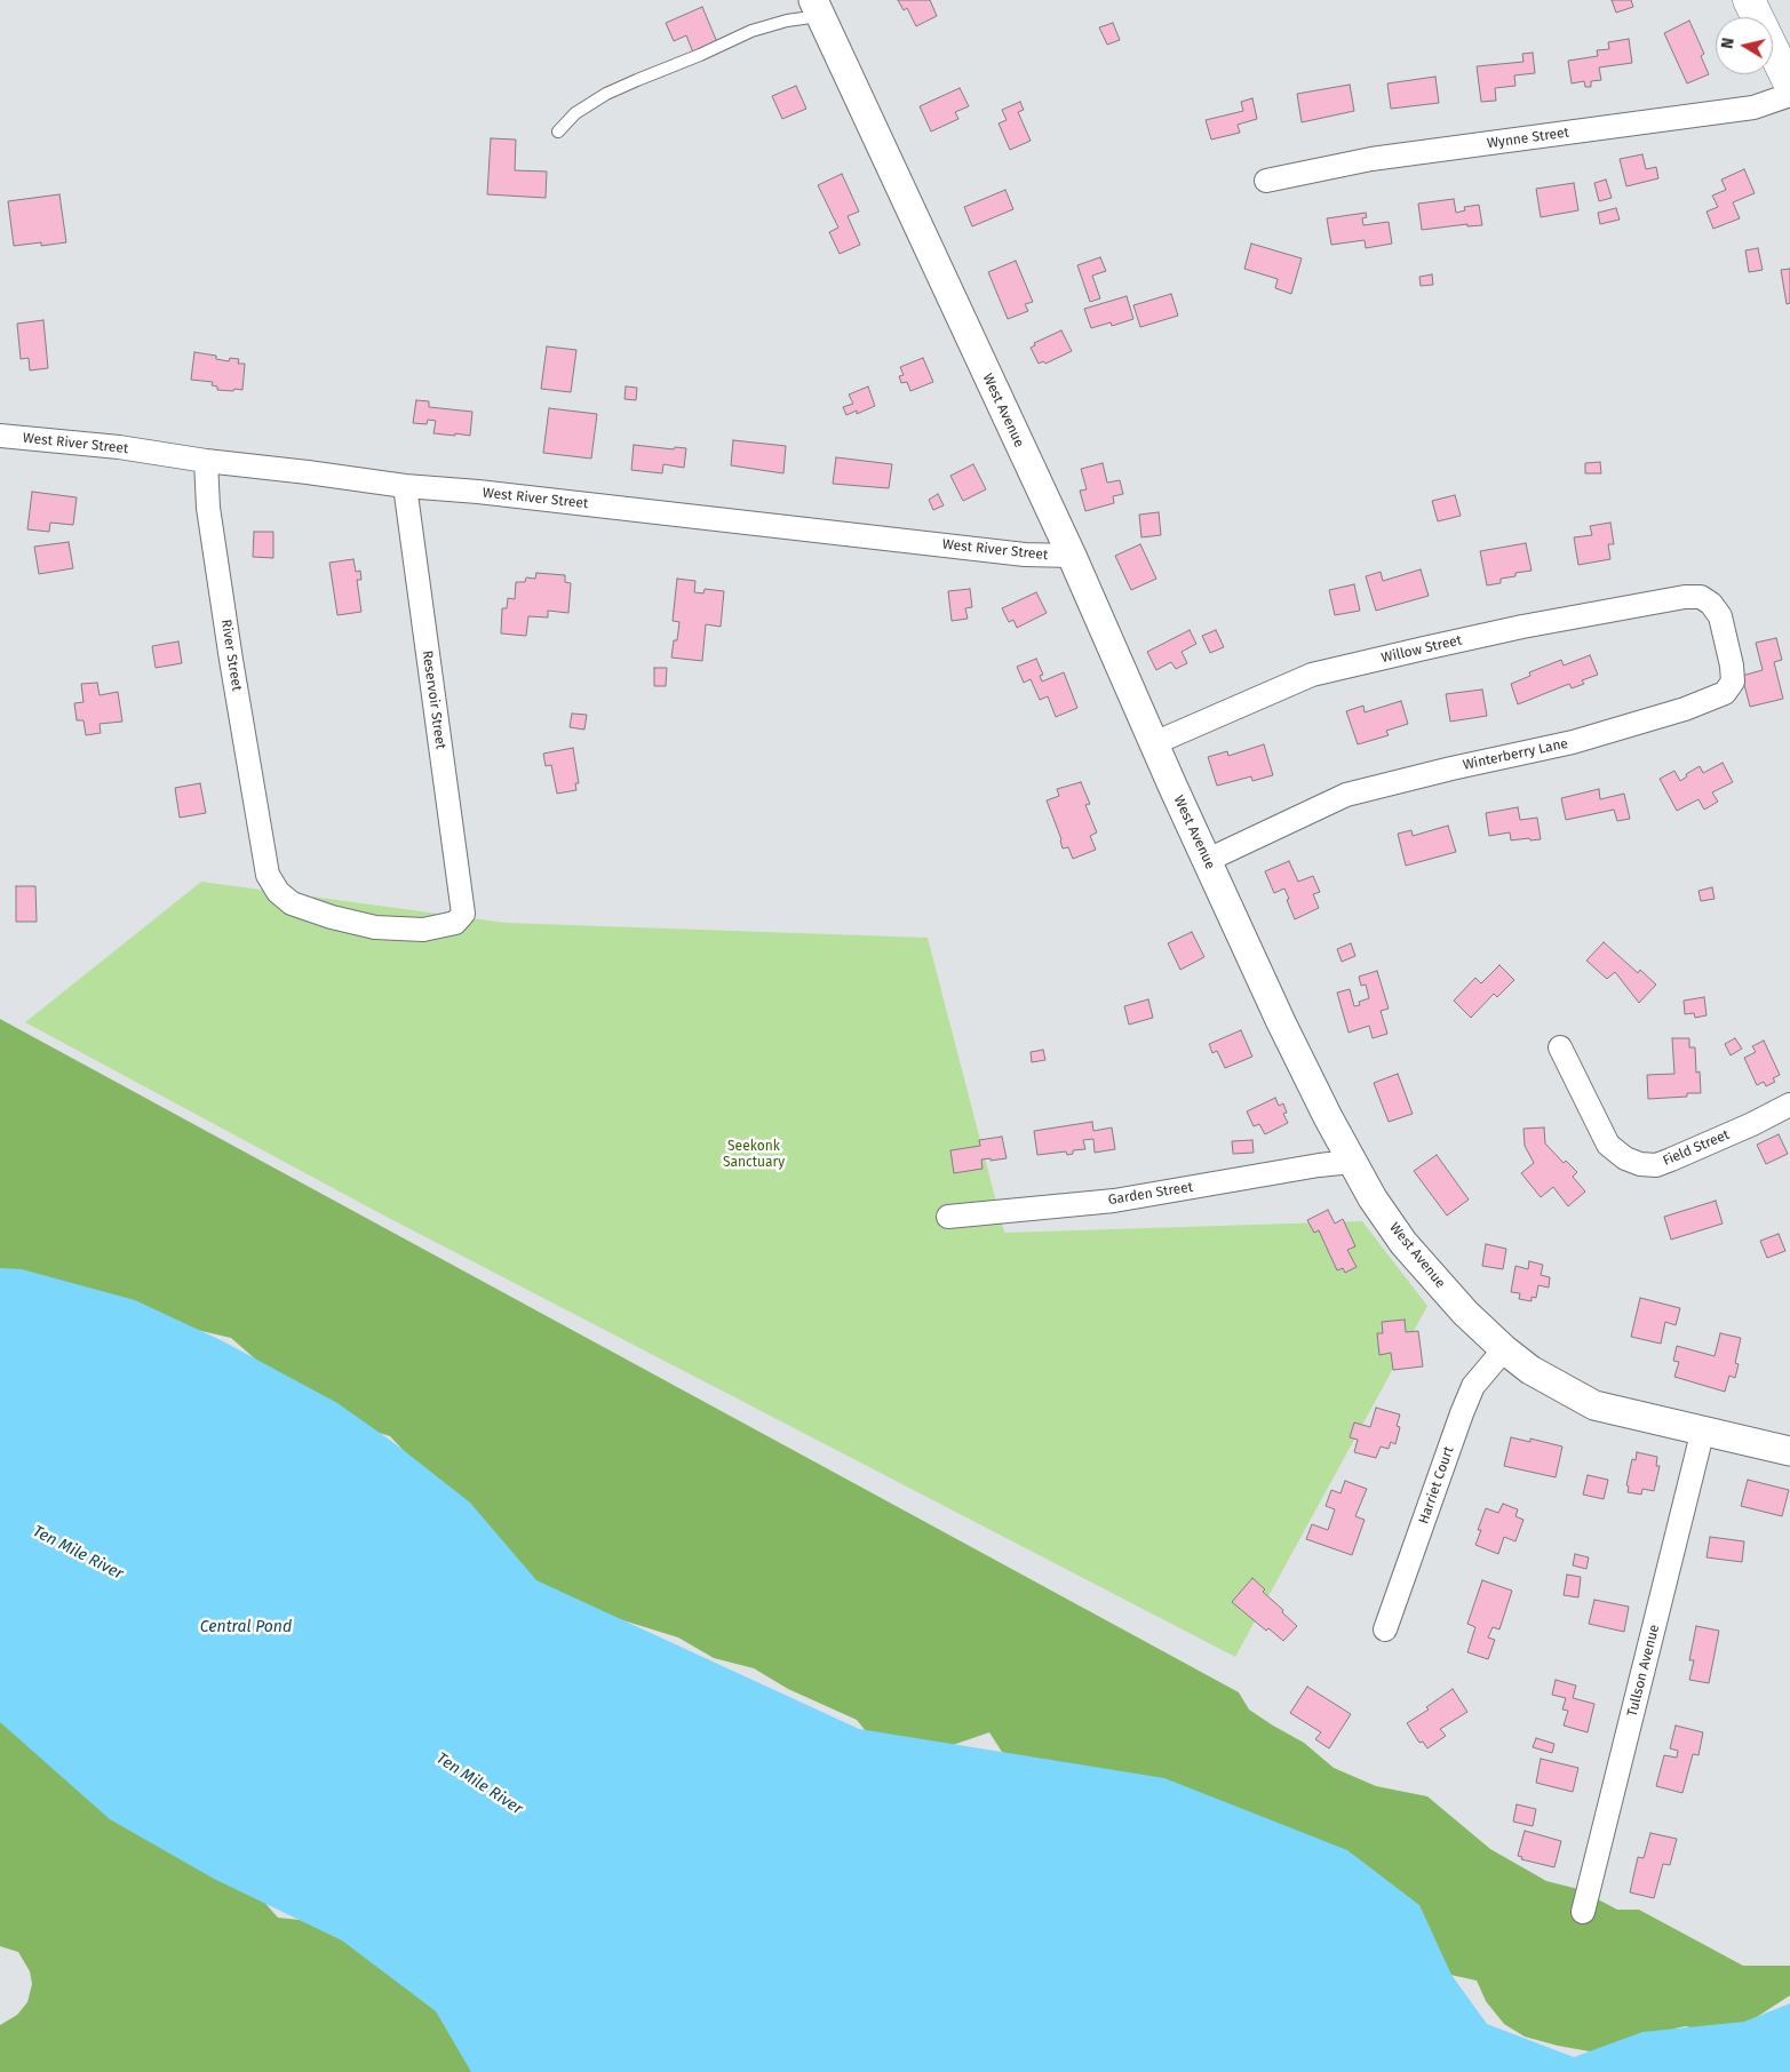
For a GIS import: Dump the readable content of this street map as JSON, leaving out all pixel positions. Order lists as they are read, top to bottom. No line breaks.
{"streets":{"street":["Wynne Street","West Avenue","West River Street","Willow Street","River Street","Reservoir Street","Winterberry Lane","Field Street","Garden Street","Harriet Court","Tullson Avenue"]},"crossings":[["West Avenue","West River Street"],["West Avenue","Willow Street"],["West Avenue","Winterberry Lane"],["West Avenue","Garden Street"],["West Avenue","Harriet Court"],["West Avenue","Tullson Avenue"],["West River Street","River Street"],["West River Street","Reservoir Street"],["Willow Street","Winterberry Lane"],["River Street","Reservoir Street"]],"water":["Ten Mile River","Central Pond"],"parks":["Seekonk Sanctuary"],"north":"left"}
